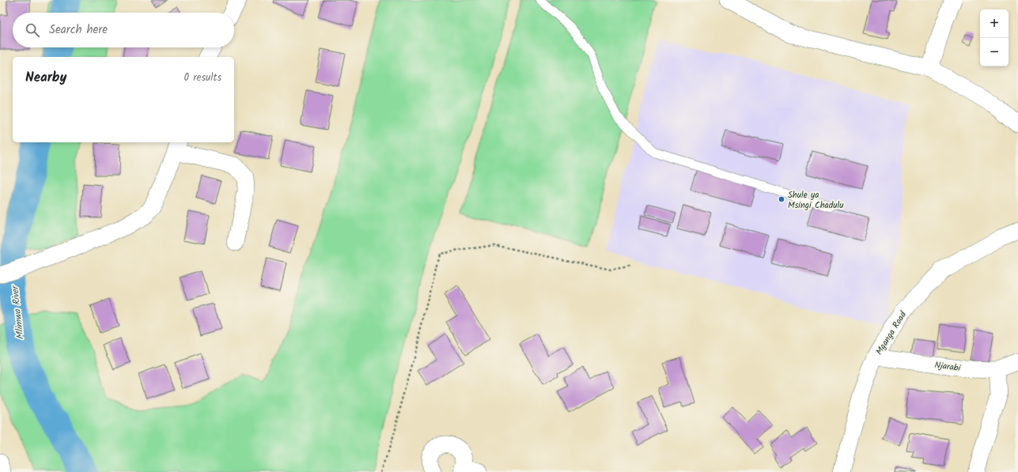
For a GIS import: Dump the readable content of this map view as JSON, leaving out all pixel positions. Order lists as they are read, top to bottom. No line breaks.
{"streets":{"street":["Mganga Road","Njarabi"]},"crossings":[["Mganga Road","Njarabi"]],"water":["Mlimwa River"],"places":["Shule ya Msingi Chadulu"],"page":{"map_buttons":["+","−"],"search":"Search here","heading":["Nearby","0 results"]}}
